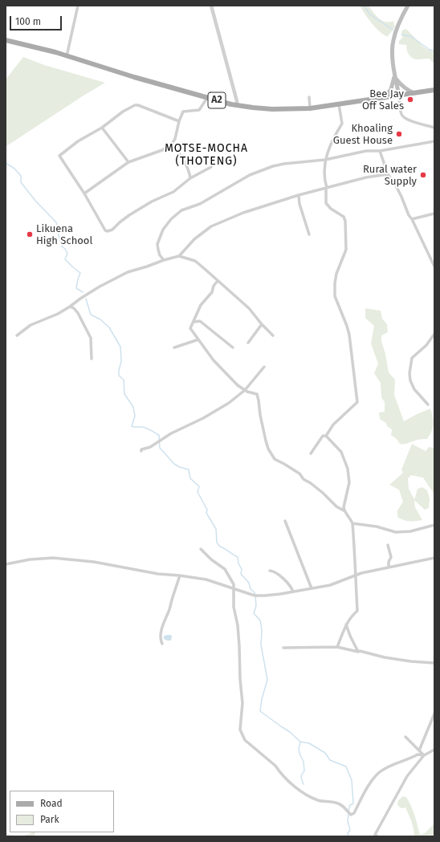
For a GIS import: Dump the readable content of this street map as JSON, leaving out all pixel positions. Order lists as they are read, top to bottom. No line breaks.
{"streets":{"main road":["A2"]},"districts":["MOTSE-MOCHA (THOTENG)"],"places":["Bee Jay Off Sales","Khoaling Guest House","Rural water Supply","Likuena High School"],"legend":["Road","Park"],"scale_bar":"100 m"}
